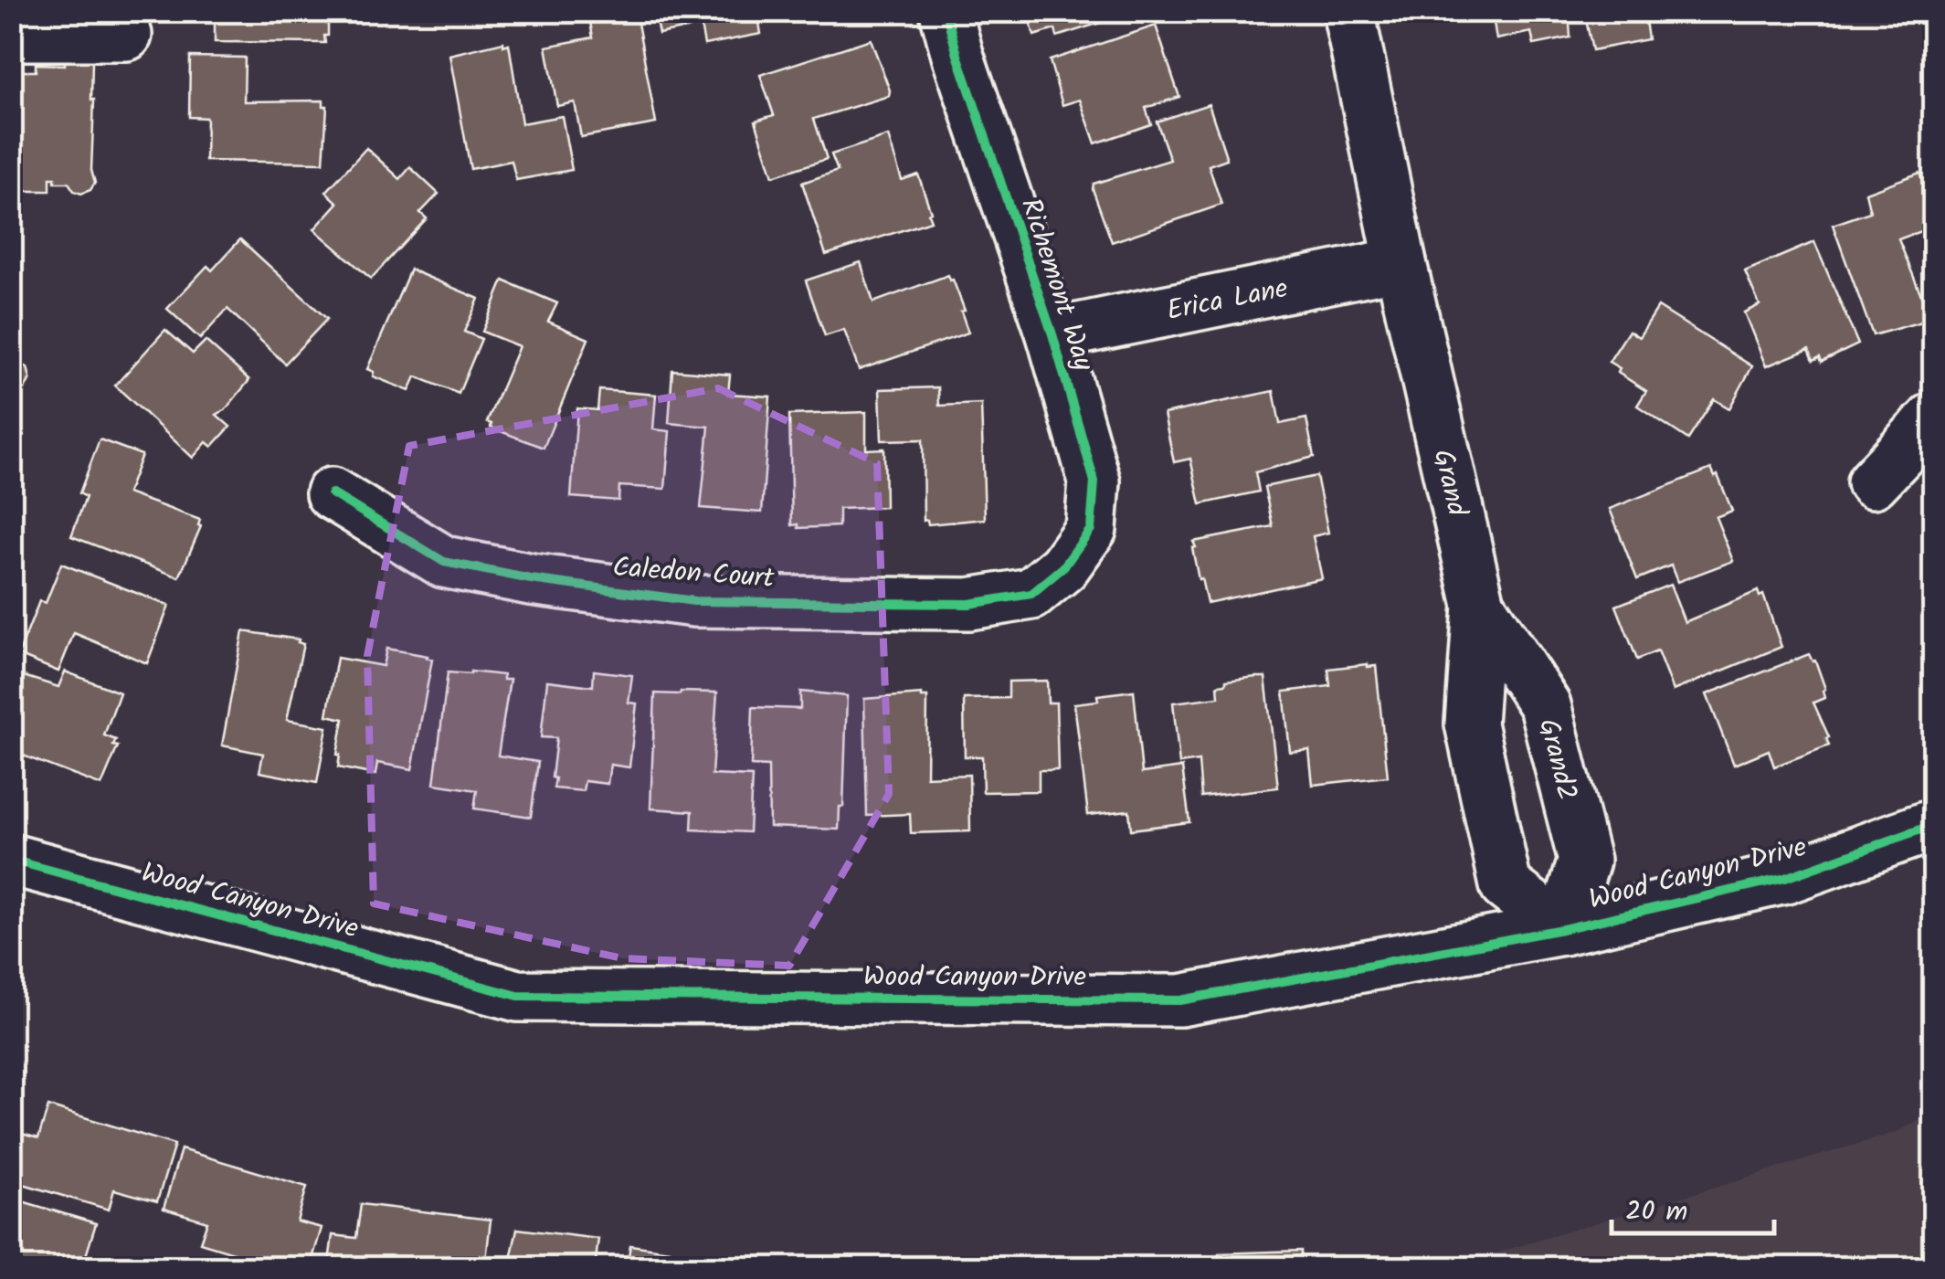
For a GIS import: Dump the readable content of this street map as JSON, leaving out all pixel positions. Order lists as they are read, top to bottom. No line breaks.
{"streets":{"street":["Richemont Way","Erica Lane","Grand","Caledon Court","Grand2","Wood Canyon Drive"]},"crossings":[["Richemont Way","Erica Lane"],["Richemont Way","Caledon Court"],["Erica Lane","Grand"],["Grand","Grand2"],["Grand","Wood Canyon Drive"],["Grand2","Wood Canyon Drive"]],"scale_bar":"20 m"}
